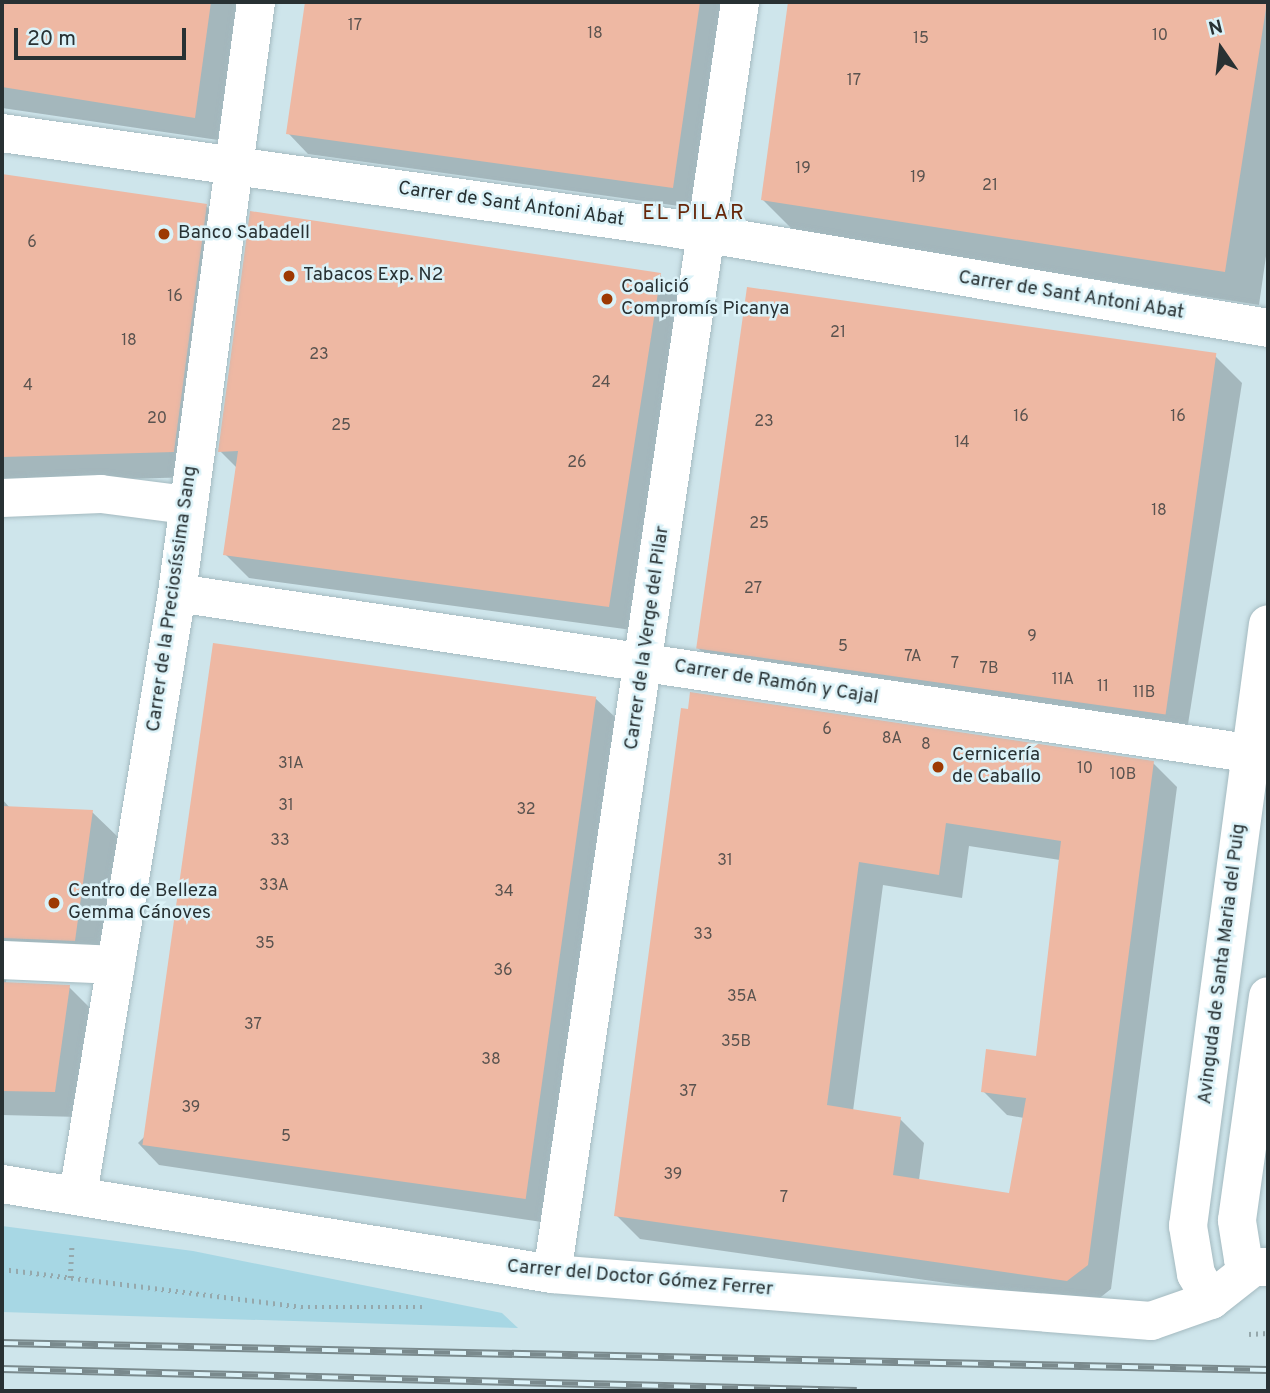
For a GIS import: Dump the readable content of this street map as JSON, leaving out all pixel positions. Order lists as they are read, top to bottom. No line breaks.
{"streets":{"street":["Carrer de Sant Antoni Abat","Carrer de la Preciosíssima Sang","Carrer de la Verge del Pilar","Carrer de Ramón y Cajal","Avinguda de Santa Maria del Puig","Carrer del Doctor Gómez Ferrer"]},"crossings":[["Carrer de Sant Antoni Abat","Carrer de la Preciosíssima Sang"],["Carrer de Sant Antoni Abat","Carrer de la Verge del Pilar"],["Carrer de la Preciosíssima Sang","Carrer de Ramón y Cajal"],["Carrer de la Preciosíssima Sang","Carrer del Doctor Gómez Ferrer"],["Carrer de la Verge del Pilar","Carrer de Ramón y Cajal"],["Carrer de la Verge del Pilar","Carrer del Doctor Gómez Ferrer"],["Carrer de Ramón y Cajal","Avinguda de Santa Maria del Puig"],["Avinguda de Santa Maria del Puig","Carrer del Doctor Gómez Ferrer"]],"districts":["EL PILAR"],"places":["Banco Sabadell","Tabacos Exp. N2","Coalició Compromís Picanya","Cernicería de Caballo","Centro de Belleza Gemma Cánoves"],"house_numbers":["17","18","10","15","17","19","19","21","6","16","21","18","23","24","4","16","16","20","23","25","14","26","18","25","27","9","5","7A","7","7B","11A","11","11B","6","8A","8","31A","10","10B","31","32","33","31","33A","34","33","35","36","35A","37","35B","38","37","39","5","39","7"],"scale_bar":"20 m","north":"top"}
